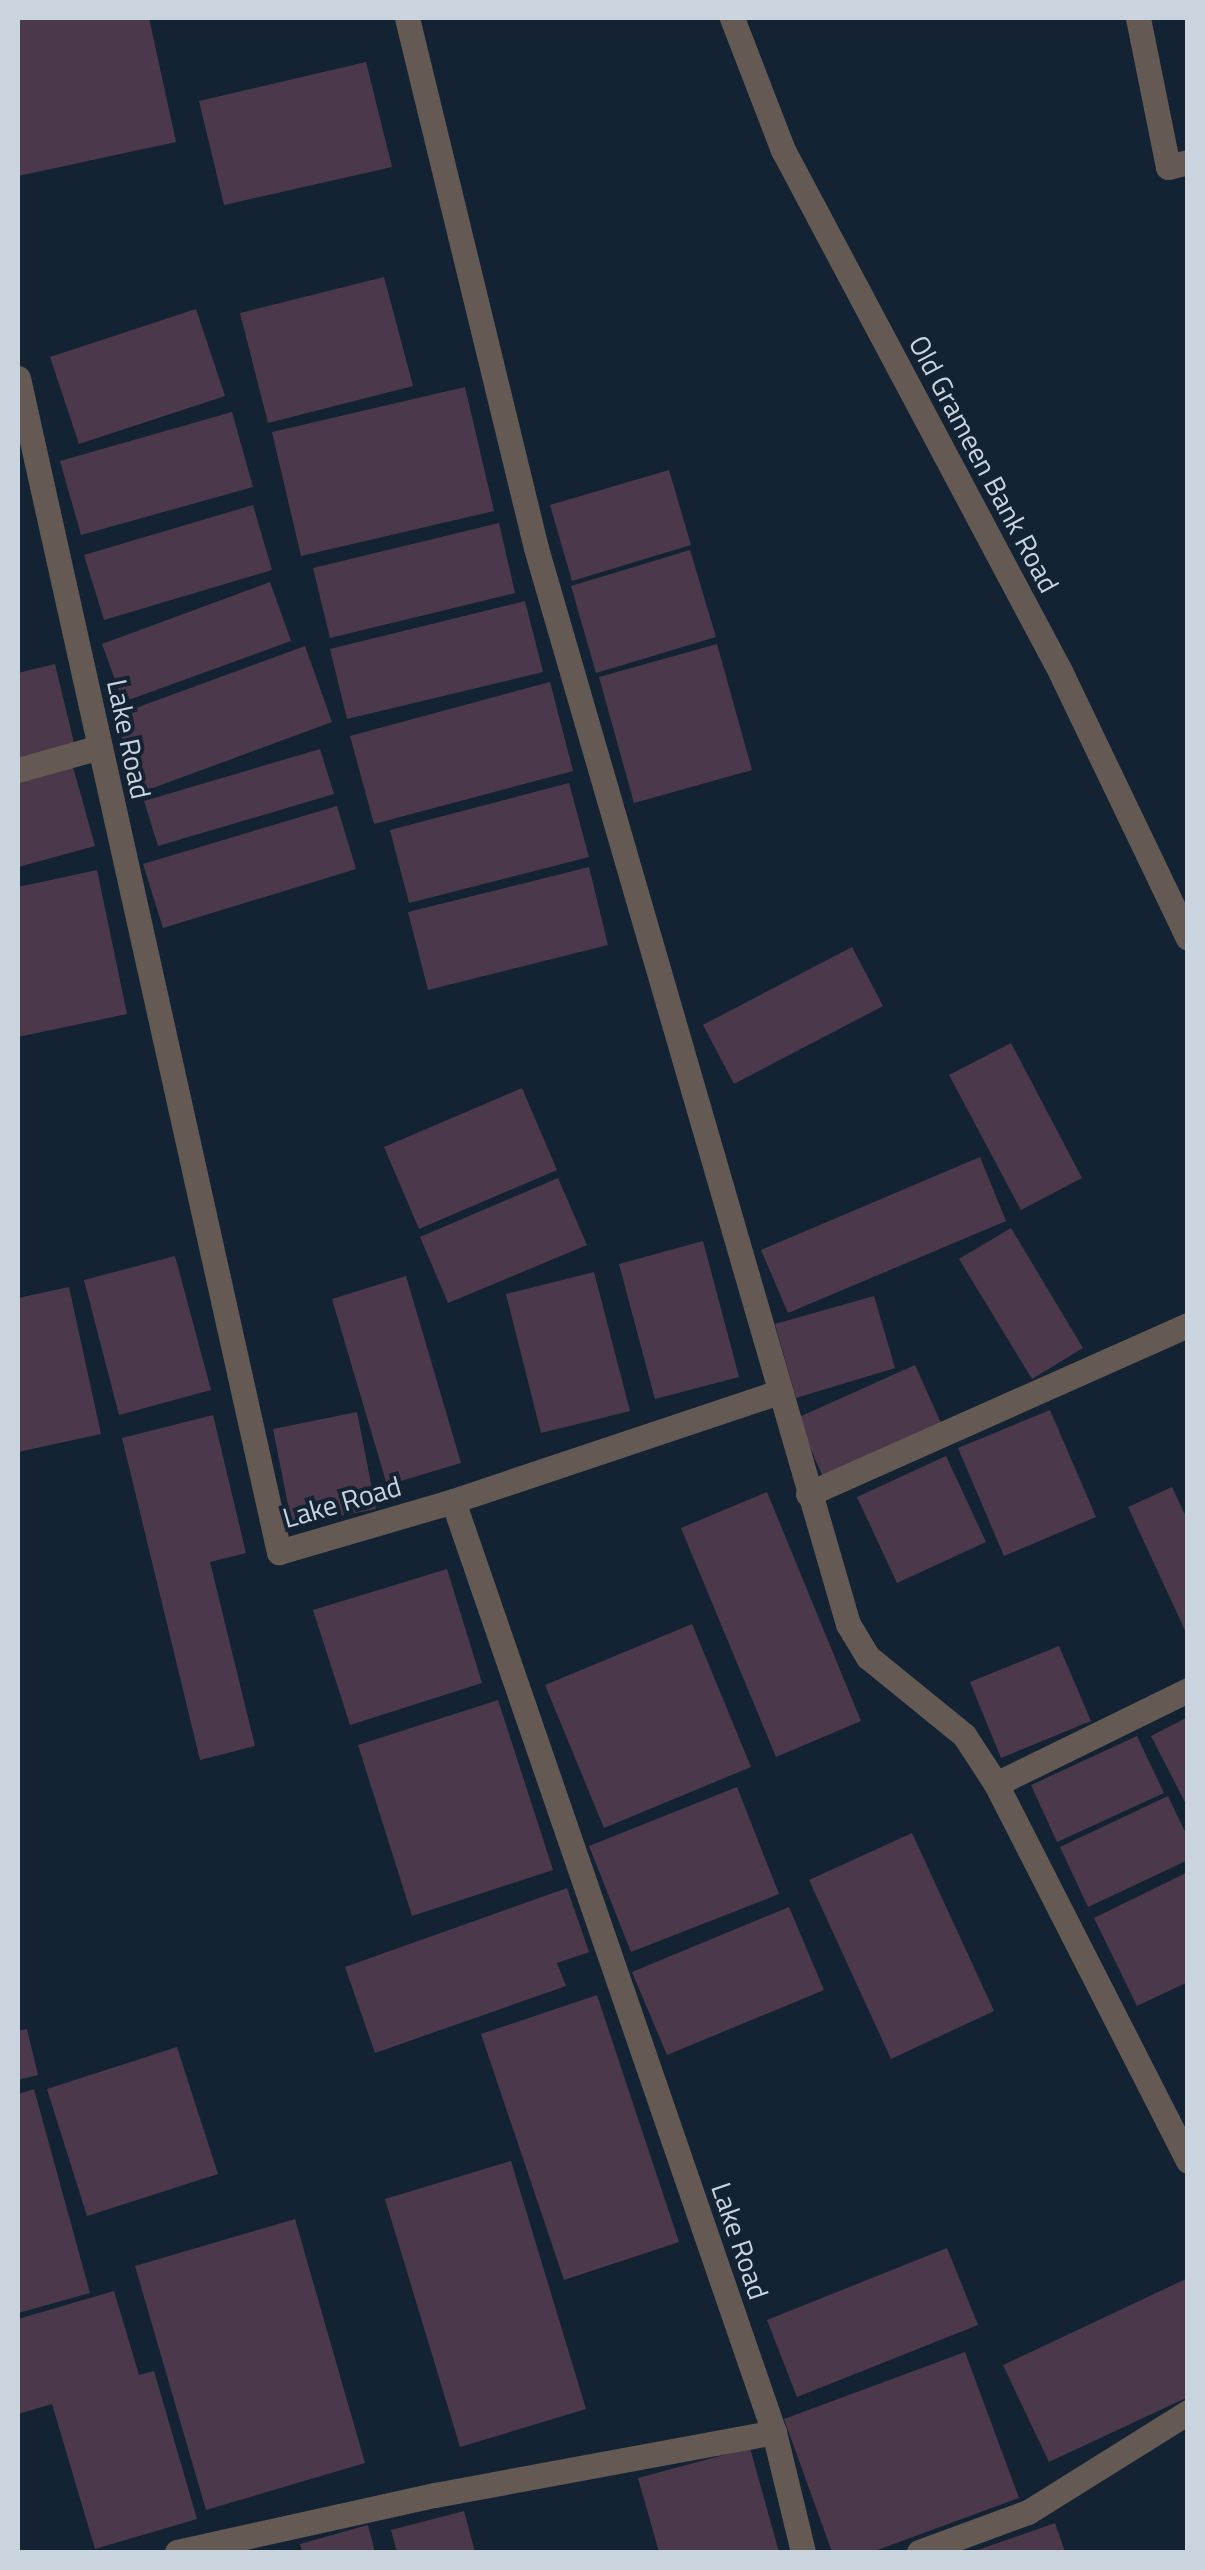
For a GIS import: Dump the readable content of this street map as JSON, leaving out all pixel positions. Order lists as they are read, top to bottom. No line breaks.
{"streets":{"street":["Old Grameen Bank Road","Lake Road"]}}
